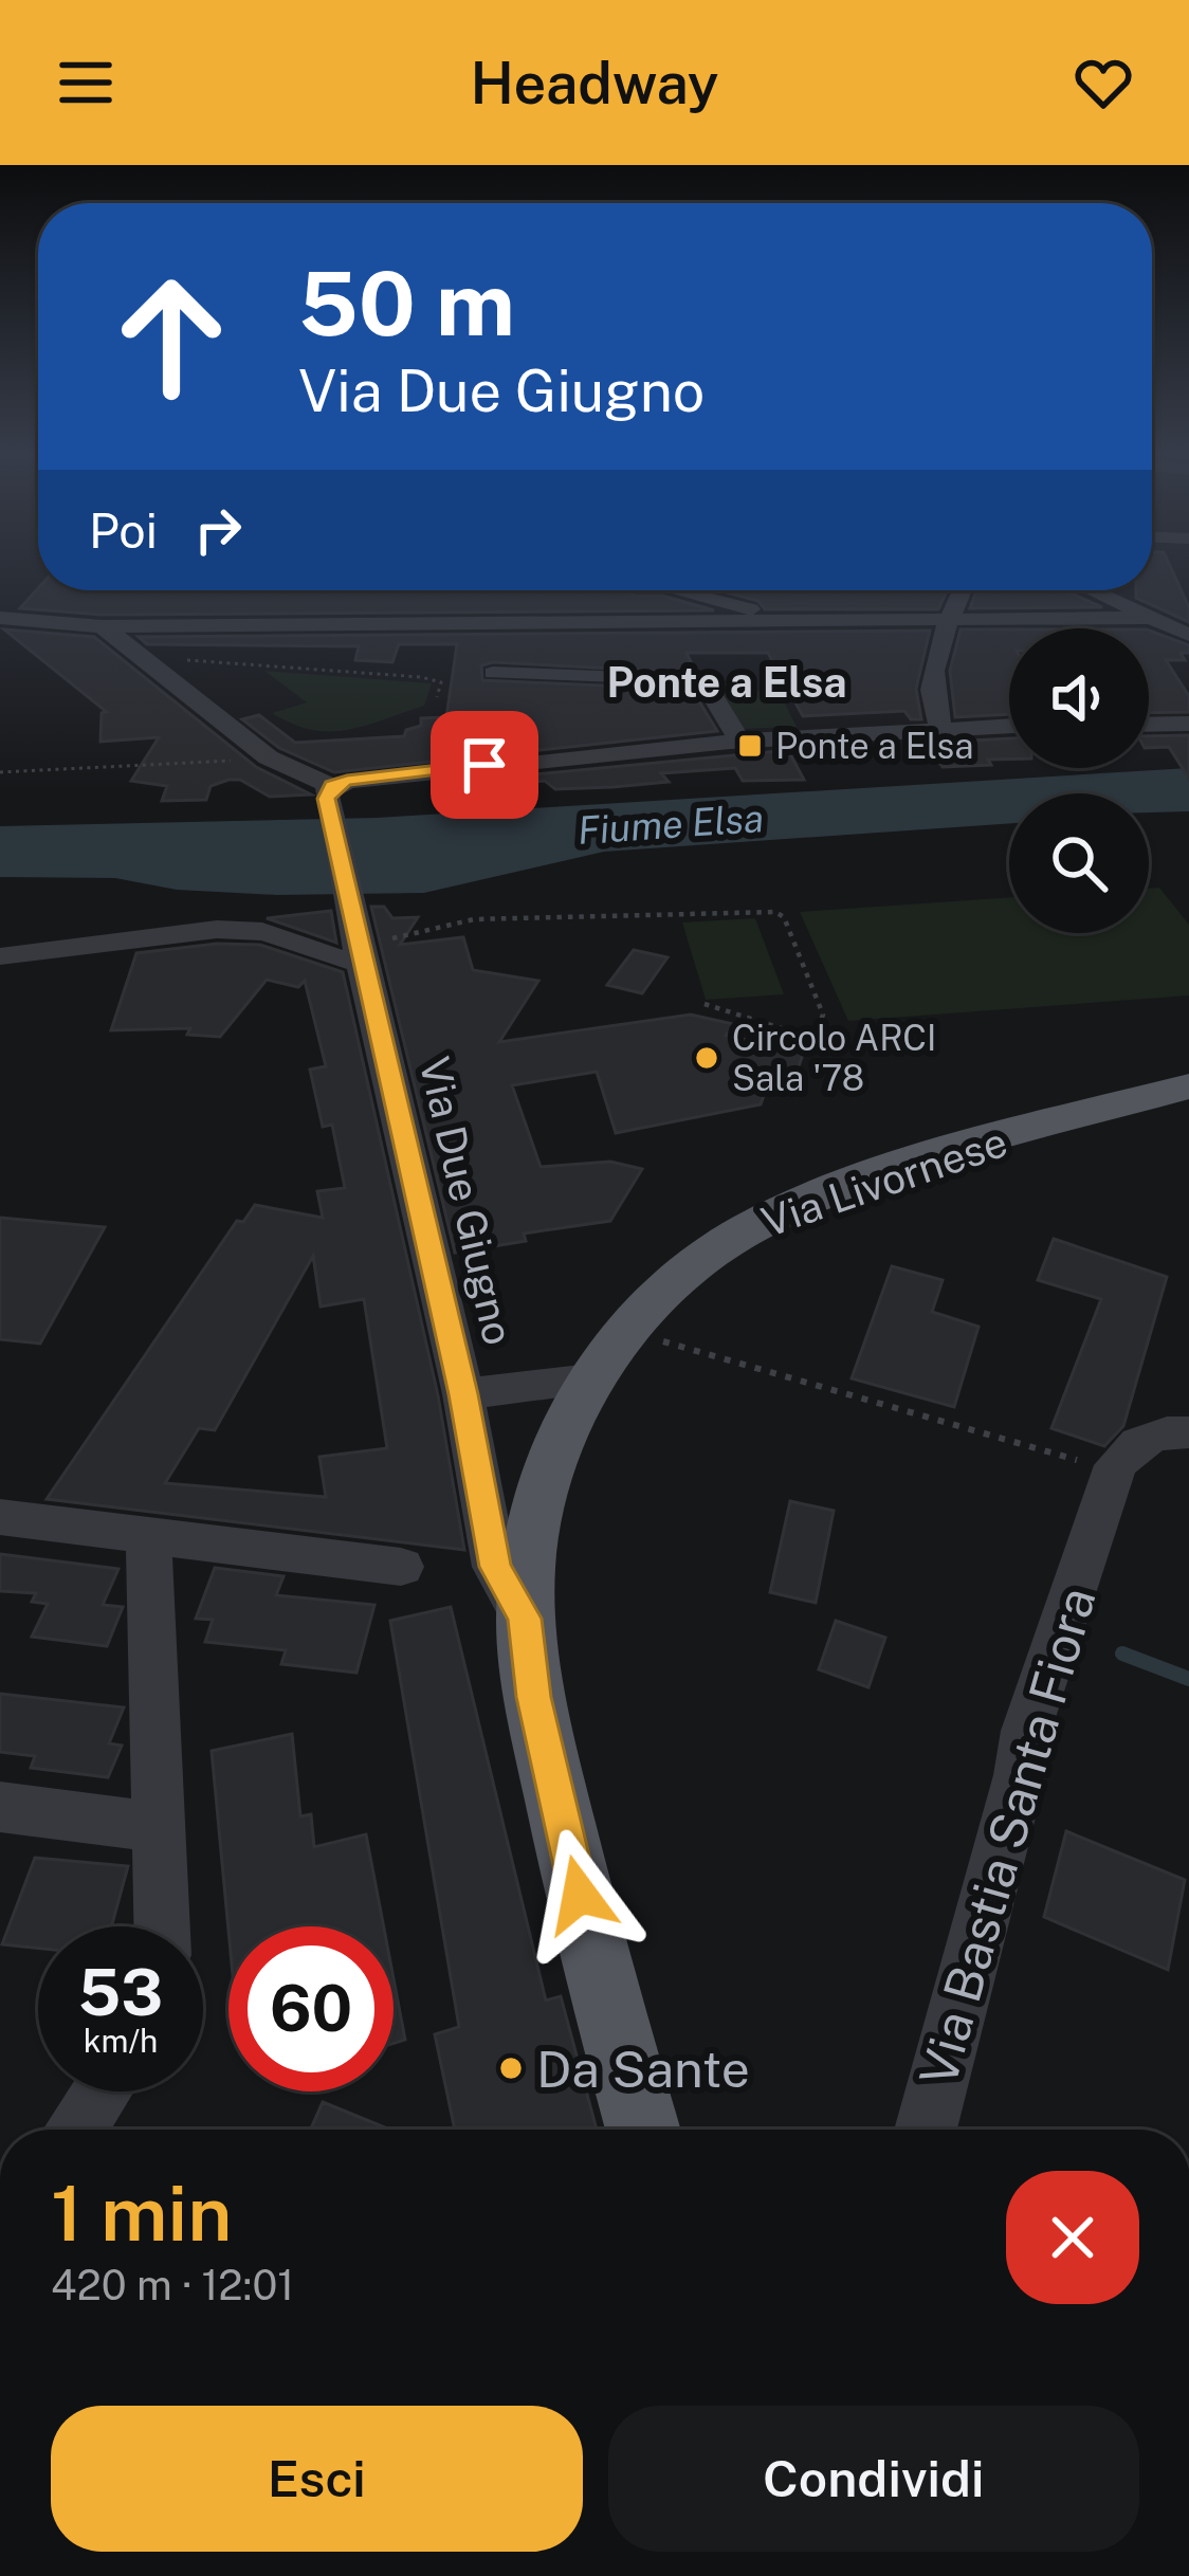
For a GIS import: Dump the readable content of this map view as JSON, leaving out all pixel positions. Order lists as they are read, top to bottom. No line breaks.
{"streets":{"main road":["Via Livornese"],"street":["Via Due Giugno","Via Bastia Santa Fiora"]},"crossings":[["Via Livornese","Via Due Giugno"]],"districts":["Ponte a Elsa"],"water":["Fiume Elsa"],"places":{"transit":["Ponte a Elsa"],"other":["Circolo ARCI Sala '78","Da Sante"]},"page":{"header":"Headway","turn":["50 m","Via Due Giugno"],"then":"Poi","speed":"53 km/h","limit":"60","heading":["1 min","420 m · 12:01"],"buttons":["Esci","Condividi"]}}
